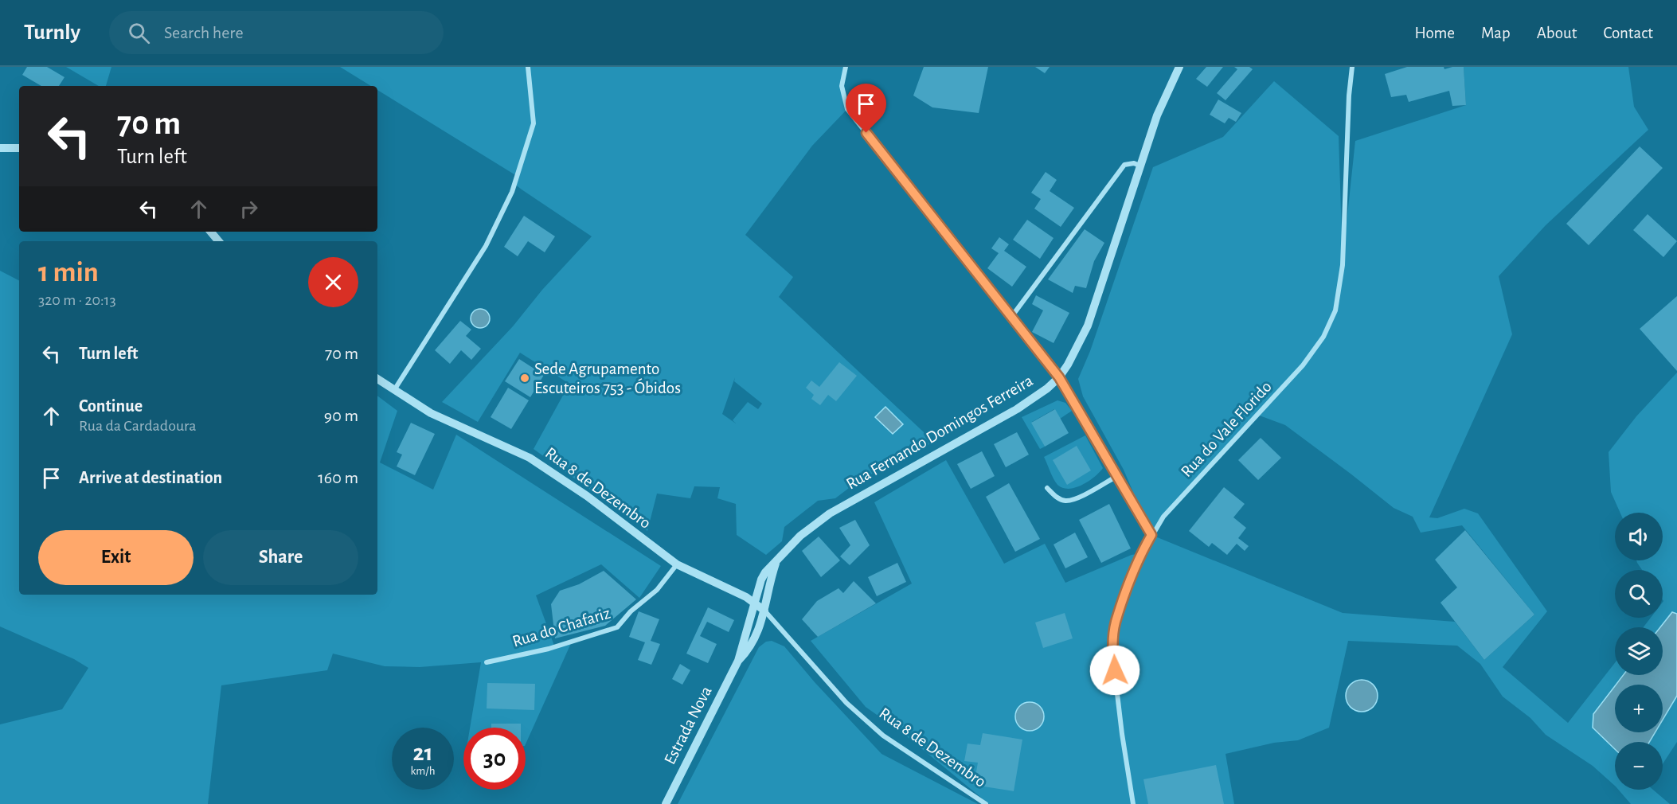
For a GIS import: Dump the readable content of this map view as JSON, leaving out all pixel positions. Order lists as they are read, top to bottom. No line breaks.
{"streets":{"street":["Rua do Vale Florido","Rua Fernando Domingos Ferreira","Rua 8 de Dezembro","Rua do Chafariz","Estrada Nova"]},"crossings":[["Rua Fernando Domingos Ferreira","Rua 8 de Dezembro"],["Rua Fernando Domingos Ferreira","Estrada Nova"],["Rua 8 de Dezembro","Rua do Chafariz"],["Rua 8 de Dezembro","Estrada Nova"]],"places":["Sede Agrupamento Escuteiros 753 - Óbidos"],"page":{"header":"Turnly","search":"Search here","nav":["Home","Map","About","Contact"],"turn":["70 m","Turn left"],"heading":["1 min","320 m · 20:13"],"list":[{"name":"Turn left","value":"70 m"},{"name":"Continue","note":"Rua da Cardadoura","value":"90 m"},{"name":"Arrive at destination","value":"160 m"}],"map_buttons":["+","−"],"buttons":["Exit","Share"],"speed":"21 km/h","limit":"30"}}
